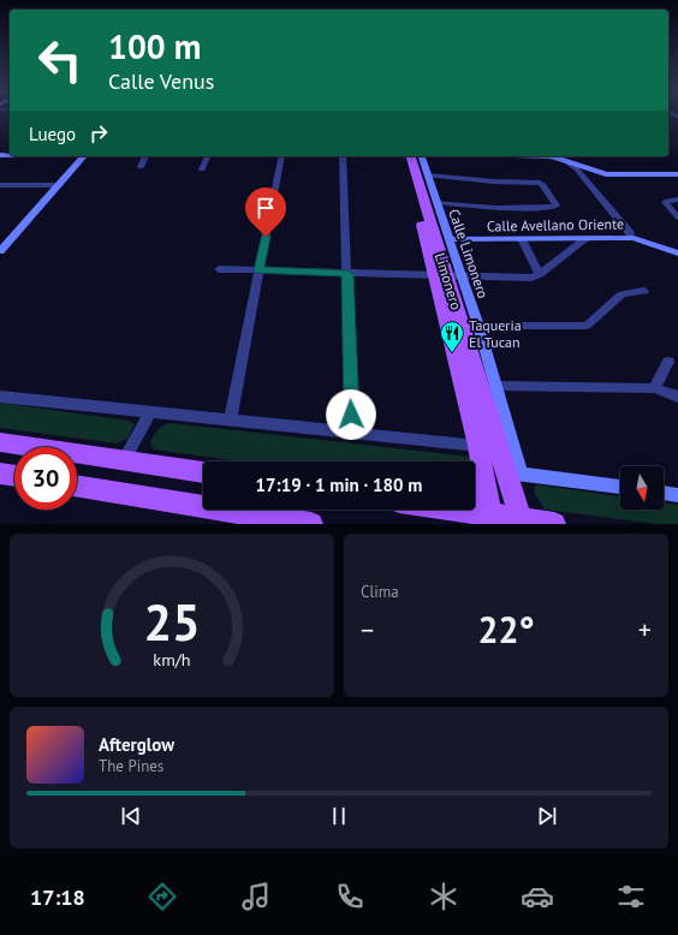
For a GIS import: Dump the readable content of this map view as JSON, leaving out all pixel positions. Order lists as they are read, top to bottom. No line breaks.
{"streets":{"main road":["Limonero"],"street":["Calle Avellano Oriente","Calle Limonero"]},"crossings":[["Calle Avellano Oriente","Calle Limonero"],["Calle Limonero","Limonero"]],"places":{"restaurant":["Taqueria El Tucan"]},"north":"bottom","page":{"turn":["100 m","Calle Venus"],"then":"Luego","limit":"30","trip":"17:19 · 1 min · 180 m","tile":"Clima","heat":["−","22°","+"],"song":["Afterglow","The Pines"],"tabs":"17:18","gauge":["25","km/h"]}}
